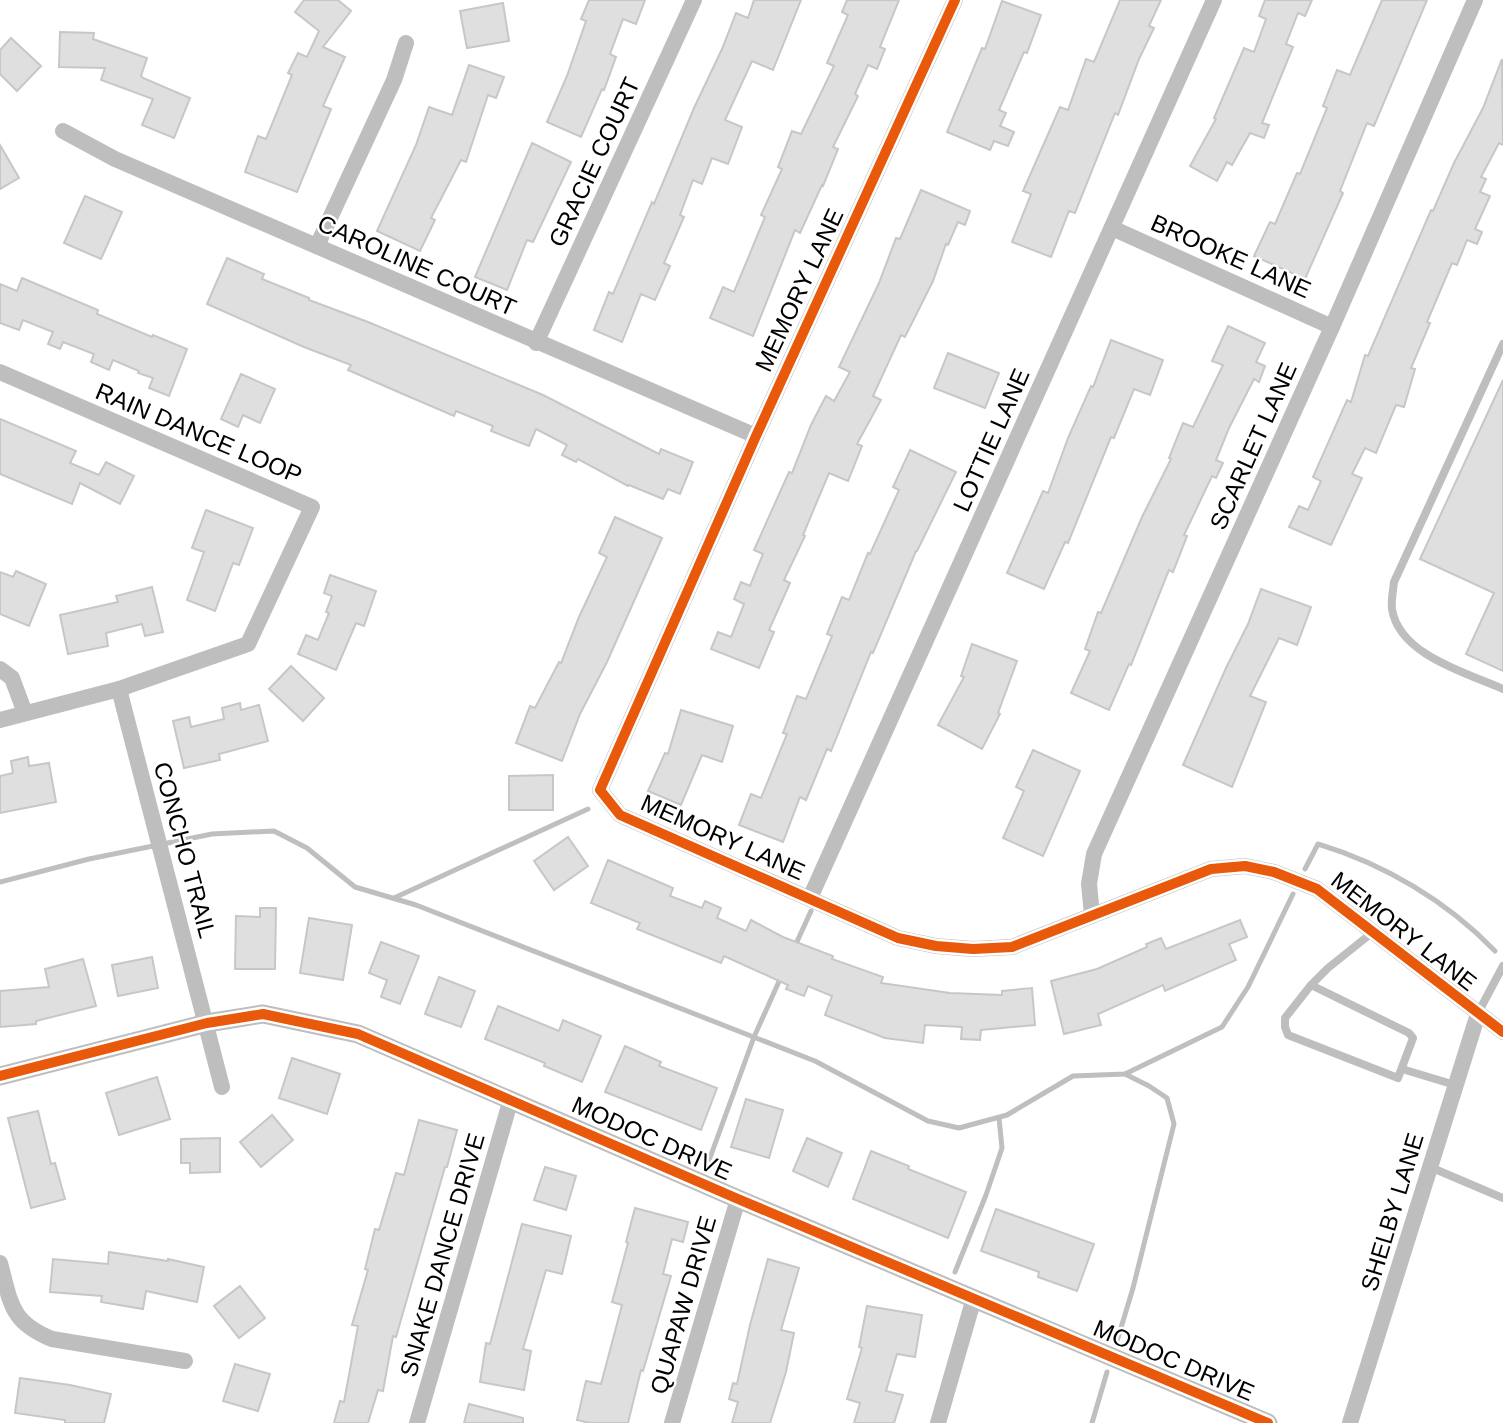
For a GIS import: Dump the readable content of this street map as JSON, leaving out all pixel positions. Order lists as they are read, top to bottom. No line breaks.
{"streets":{"street":["GRACIE COURT","BROOKE LANE","CAROLINE COURT","MEMORY LANE","RAIN DANCE LOOP","LOTTIE LANE","SCARLET LANE","CONCHO TRAIL","MODOC DRIVE","SHELBY LANE","SNAKE DANCE DRIVE","QUAPAW DRIVE"]},"crossings":[["GRACIE COURT","CAROLINE COURT"],["BROOKE LANE","LOTTIE LANE"],["BROOKE LANE","SCARLET LANE"],["CAROLINE COURT","MEMORY LANE"],["MEMORY LANE","LOTTIE LANE"],["MEMORY LANE","SCARLET LANE"],["MEMORY LANE","SHELBY LANE"],["RAIN DANCE LOOP","CONCHO TRAIL"],["CONCHO TRAIL","MODOC DRIVE"],["MODOC DRIVE","SNAKE DANCE DRIVE"],["MODOC DRIVE","QUAPAW DRIVE"]]}
